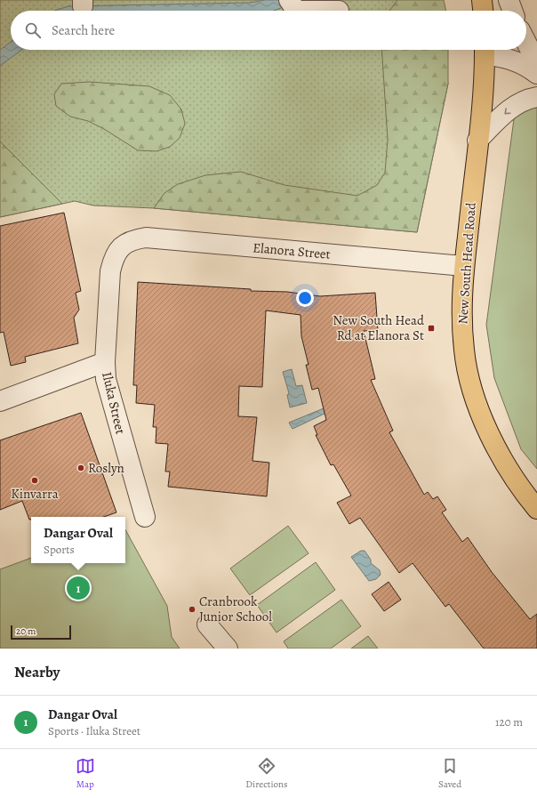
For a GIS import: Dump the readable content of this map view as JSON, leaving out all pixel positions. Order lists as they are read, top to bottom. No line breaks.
{"streets":{"main road":["New South Head Road"],"street":["Elanora Street","Iluka Street"]},"crossings":[["Elanora Street","New South Head Road"],["Elanora Street","Iluka Street"]],"places":{"transit":["New South Head Rd at Elanora St"],"other":["Roslyn","Kinvarra","Cranbrook Junior School"]},"scale_bar":"20 m","page":{"search":"Search here","popup":["Dangar Oval","Sports"],"pins":"1","scale":"20 m","heading":"Nearby","list":[{"mark":"1","name":"Dangar Oval","note":"Sports · Iluka Street","value":"120 m"}],"nav":["Map","Directions","Saved"]}}
